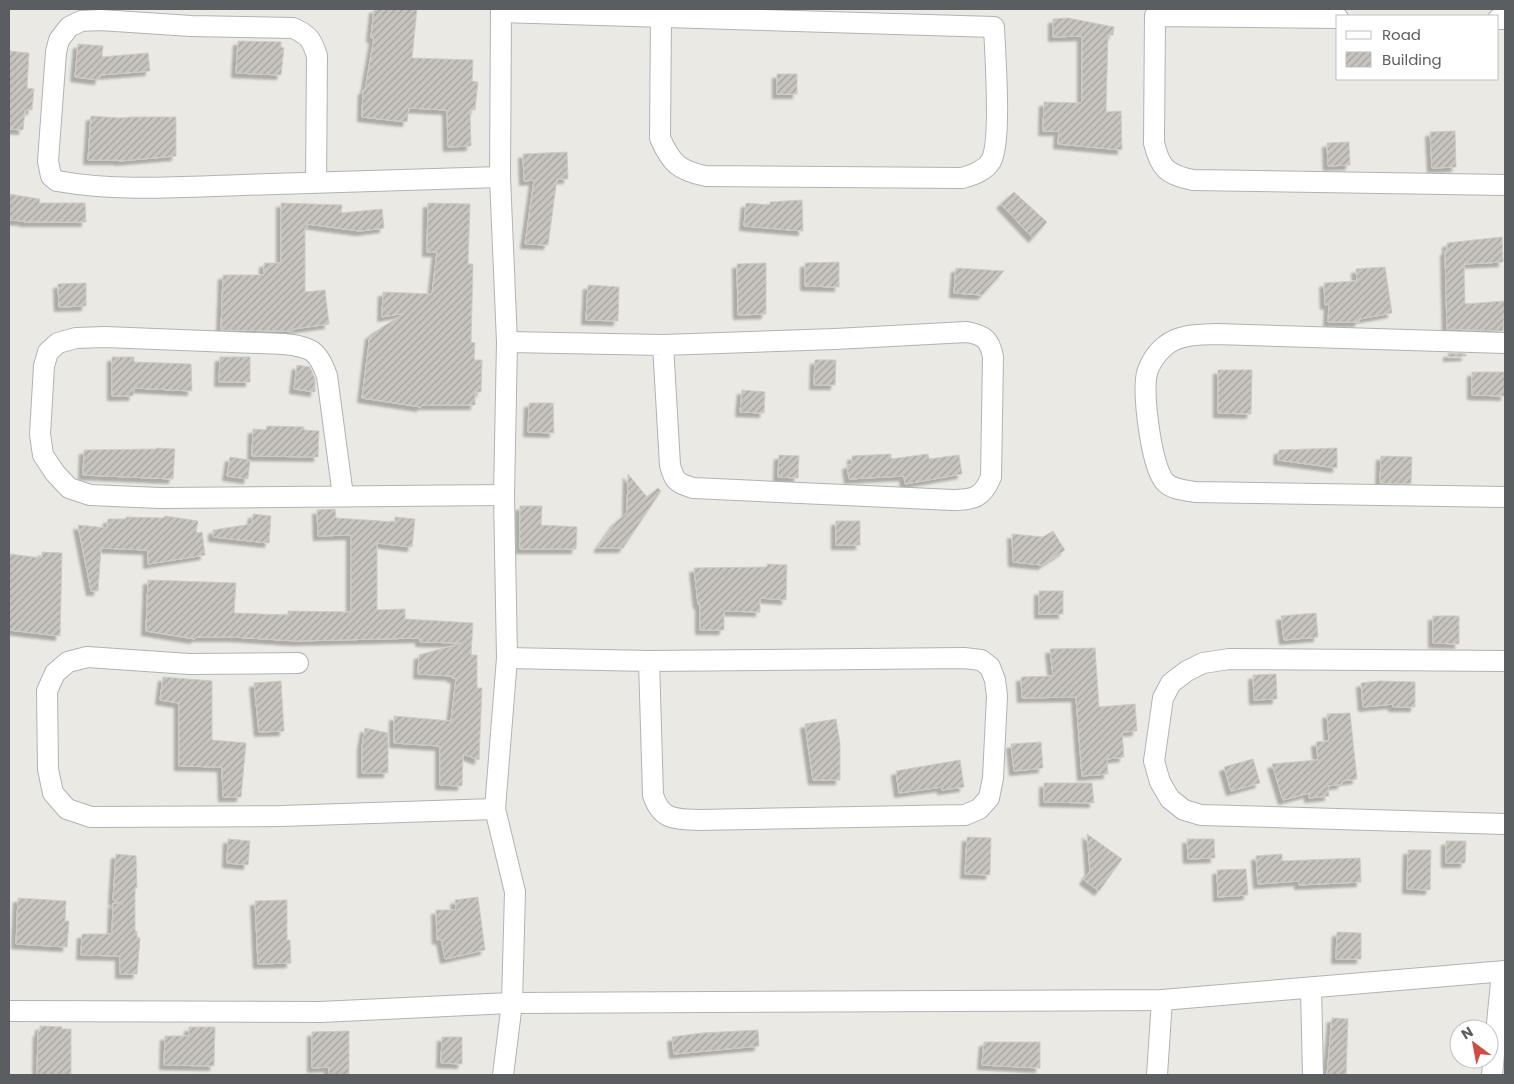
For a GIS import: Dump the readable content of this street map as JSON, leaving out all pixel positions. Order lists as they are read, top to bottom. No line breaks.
{"legend":["Road","Building"],"north":"top left"}
